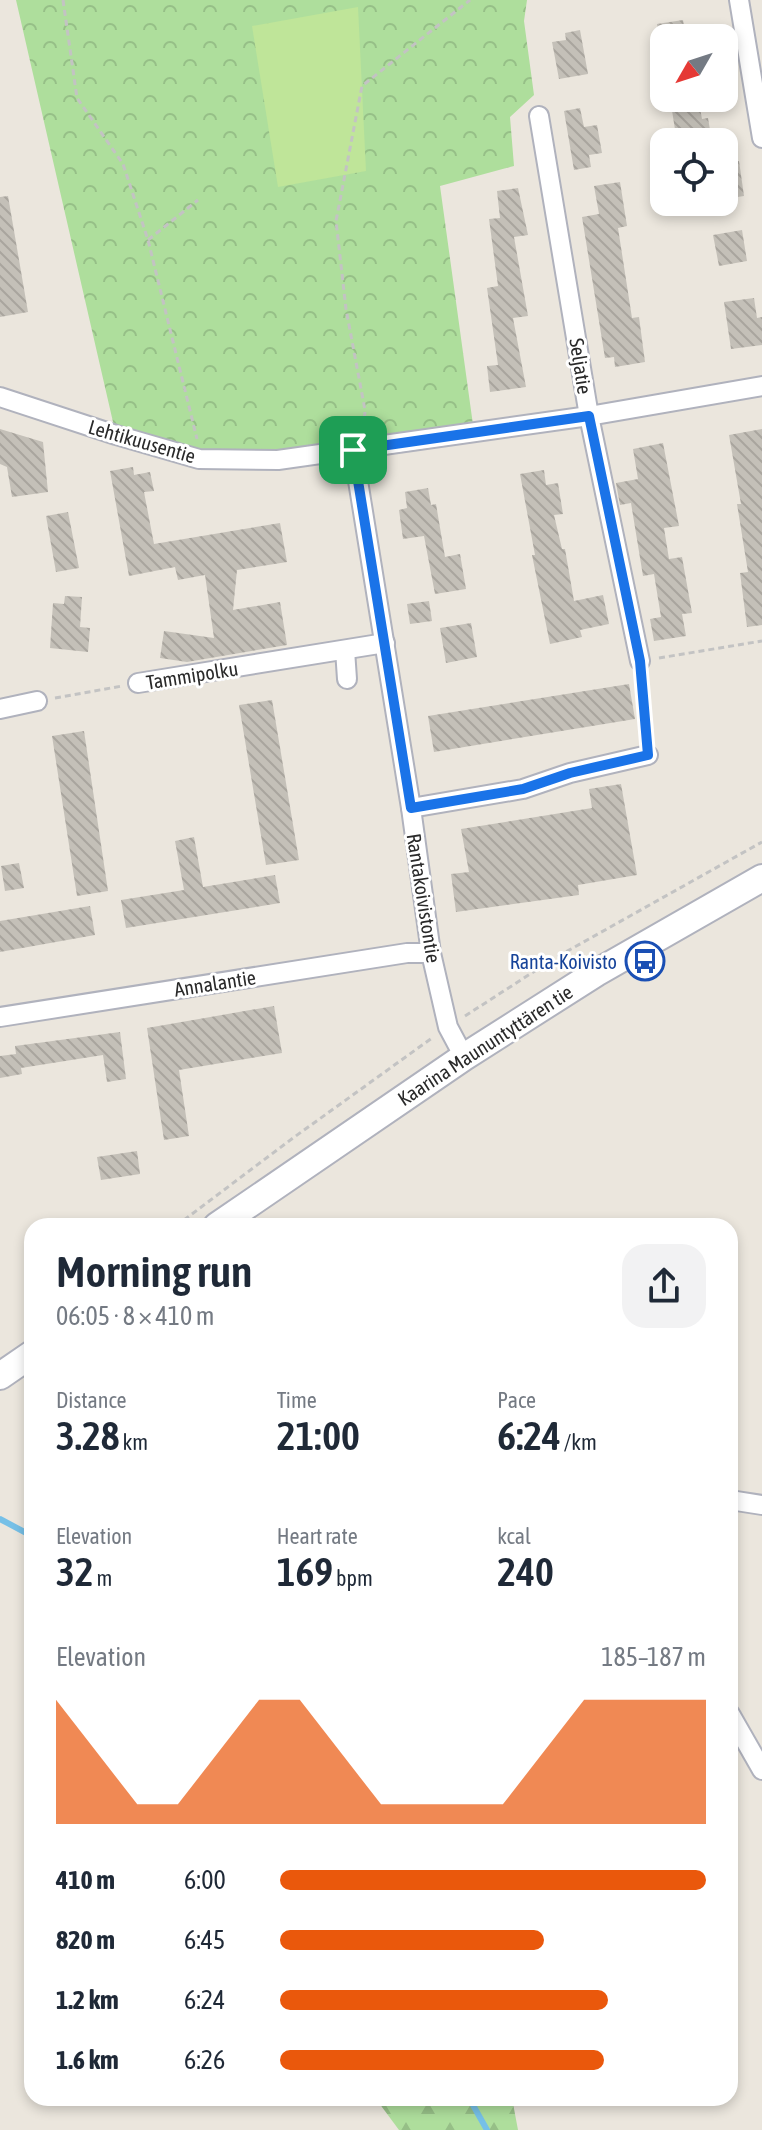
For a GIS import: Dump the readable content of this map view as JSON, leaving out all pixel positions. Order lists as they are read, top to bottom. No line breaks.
{"streets":{"main road":["Kaarina Maununtyttären tie"],"street":["Seljatie","Lehtikuusentie","Tammipolku","Rantakoivistontie","Annalantie"]},"crossings":[["Seljatie","Lehtikuusentie"],["Lehtikuusentie","Rantakoivistontie"],["Tammipolku","Rantakoivistontie"],["Rantakoivistontie","Annalantie"],["Rantakoivistontie","Kaarina Maununtyttären tie"]],"places":{"bus stop":["Ranta-Koivisto"]},"north":"bottom left","page":{"heading":["Morning run","06:05 · 8 × 410 m"],"stats":[["Distance","3.28 km"],["Time","21:00"],["Pace","6:24 /km"],["Elevation","32 m"],["Heart rate","169 bpm"],["kcal","240"]],"chart":["Elevation","185–187 m"],"list":[{"name":"410 m","note":"6:00"},{"name":"820 m","note":"6:45"},{"name":"1.2 km","note":"6:24"},{"name":"1.6 km","note":"6:26"}]}}
